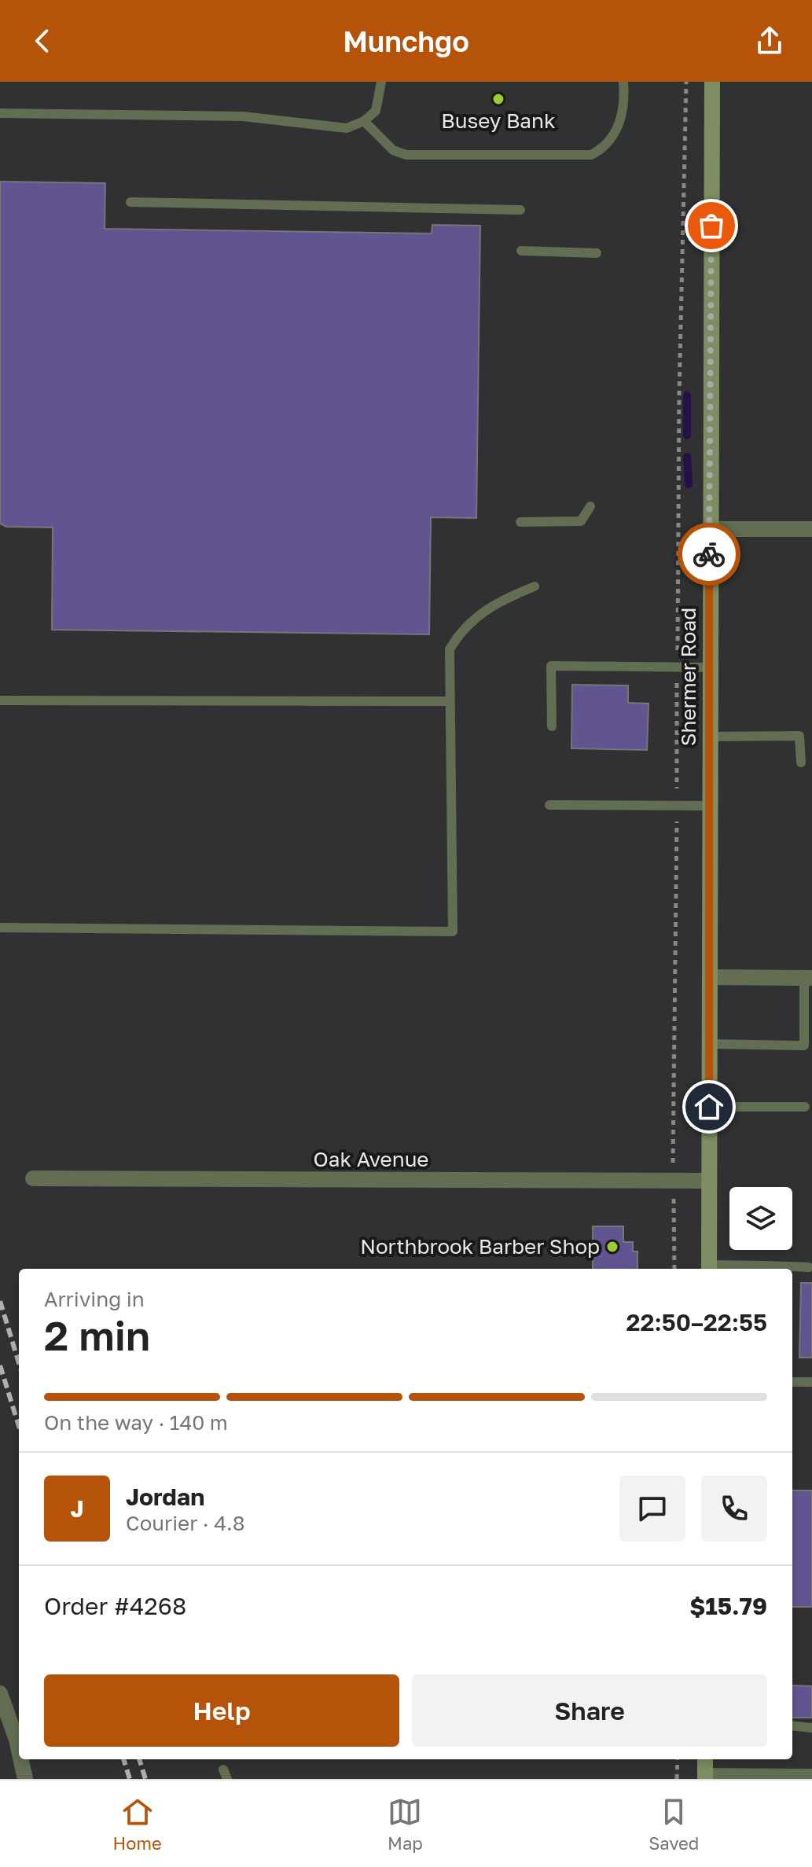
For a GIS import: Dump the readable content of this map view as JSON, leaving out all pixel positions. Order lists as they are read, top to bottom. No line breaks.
{"streets":{"main road":["Shermer Road"],"street":["Oak Avenue"]},"crossings":[["Shermer Road","Oak Avenue"]],"places":["Busey Bank","Northbrook Barber Shop"],"page":{"header":"Munchgo","heading":["2 min","Arriving in","22:50–22:55"],"panel":["Jordan","Courier · 4.8","Order #4268","$15.79"],"bar":"On the way · 140 m","round":"J","buttons":["Help","Share"],"tabs":["Home","Map","Saved"]}}
